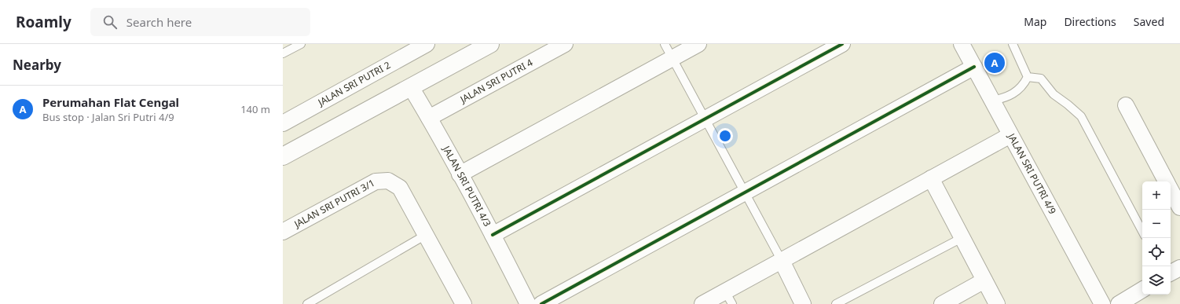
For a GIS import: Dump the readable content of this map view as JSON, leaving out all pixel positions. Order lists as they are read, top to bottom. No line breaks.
{"streets":{"street":["JALAN SRI PUTRI 4","JALAN SRI PUTRI 2","JALAN SRI PUTRI 4/9","JALAN SRI PUTRI 4/3","JALAN SRI PUTRI 3/1"]},"crossings":[["JALAN SRI PUTRI 4","JALAN SRI PUTRI 4/3"]],"page":{"header":"Roamly","search":"Search here","nav":["Map","Directions","Saved"],"heading":"Nearby","pins":"A","list":[{"mark":"A","name":"Perumahan Flat Cengal","note":"Bus stop · Jalan Sri Putri 4/9","value":"140 m"}],"map_buttons":["+","−"]}}
